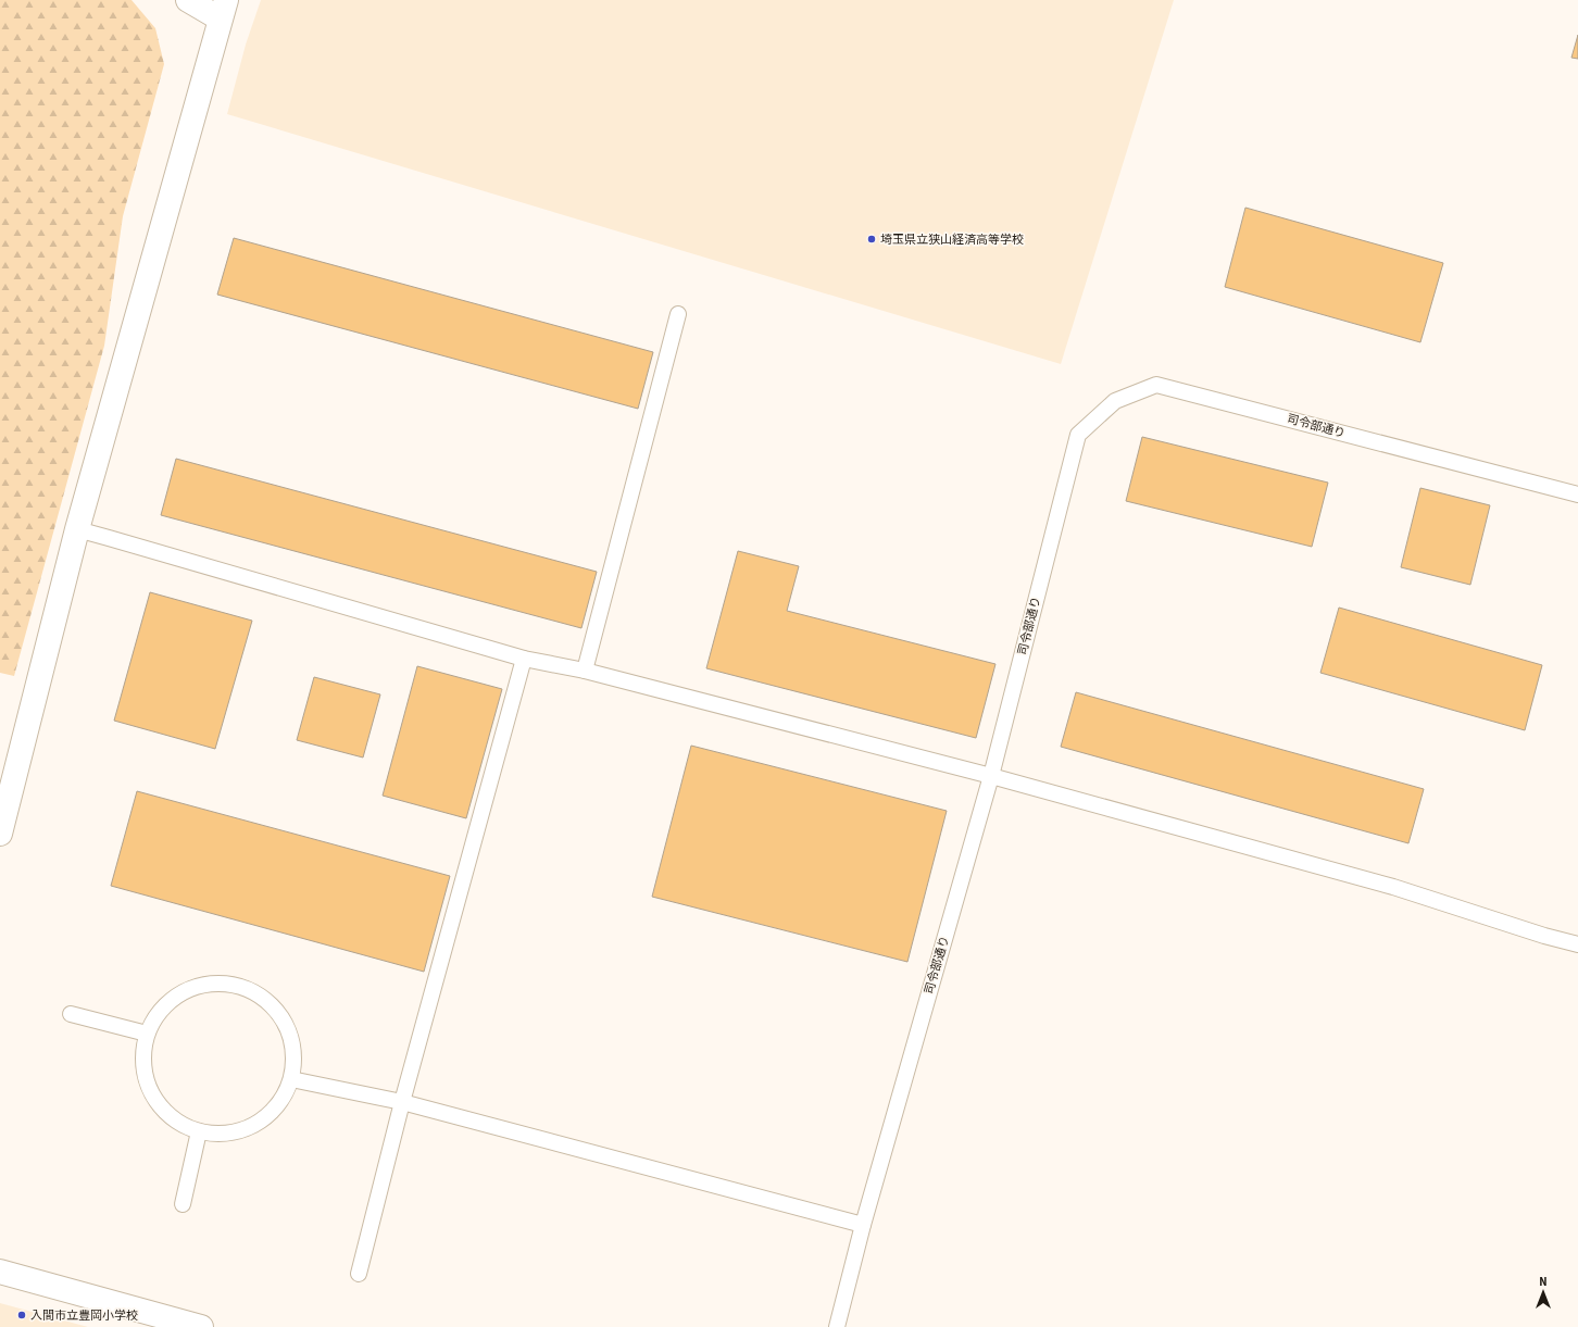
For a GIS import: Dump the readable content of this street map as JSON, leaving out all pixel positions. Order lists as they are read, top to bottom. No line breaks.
{"streets":{"lane":["司令部通り"]},"places":["埼玉県立狭山経済高等学校","入間市立豊岡小学校"],"north":"top"}
